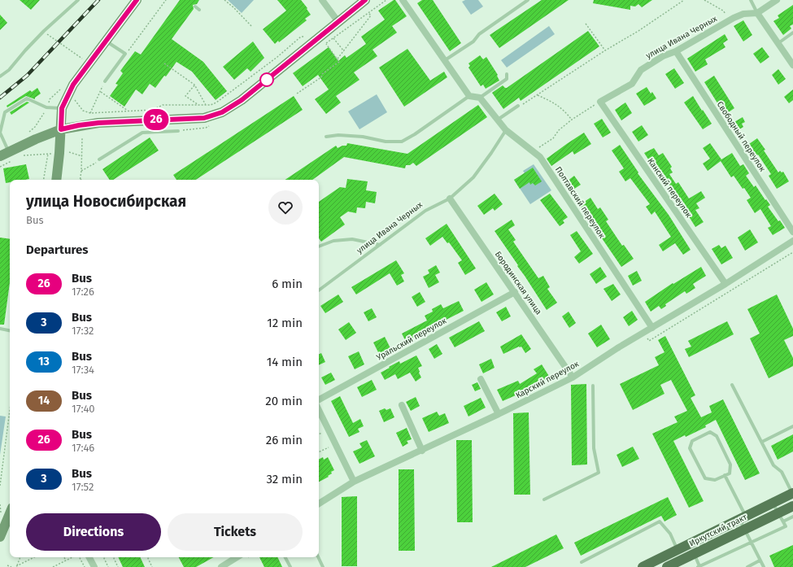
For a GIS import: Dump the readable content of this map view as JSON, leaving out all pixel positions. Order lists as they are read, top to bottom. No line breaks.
{"streets":{"main road":["Иркутский тракт"],"street":["улица Ивана Черных","Свободный переулок","Канский переулок","Полтавский переулок","Бородинская улица","Уральский переулок","Карский переулок"]},"crossings":[["улица Ивана Черных","Свободный переулок"],["улица Ивана Черных","Канский переулок"],["улица Ивана Черных","Полтавский переулок"],["улица Ивана Черных","Бородинская улица"],["Канский переулок","Карский переулок"],["Полтавский переулок","Карский переулок"],["Бородинская улица","Уральский переулок"],["Бородинская улица","Карский переулок"]],"lines":["bus line 26"],"page":{"on_map":"26","heading":[["улица Новосибирская","Bus"],"Departures"],"list":[{"mark":"26","name":"Bus","note":"17:26","value":"6 min"},{"mark":"3","name":"Bus","note":"17:32","value":"12 min"},{"mark":"13","name":"Bus","note":"17:34","value":"14 min"},{"mark":"14","name":"Bus","note":"17:40","value":"20 min"},{"mark":"26","name":"Bus","note":"17:46","value":"26 min"},{"mark":"3","name":"Bus","note":"17:52","value":"32 min"}],"buttons":["Directions","Tickets"]}}
